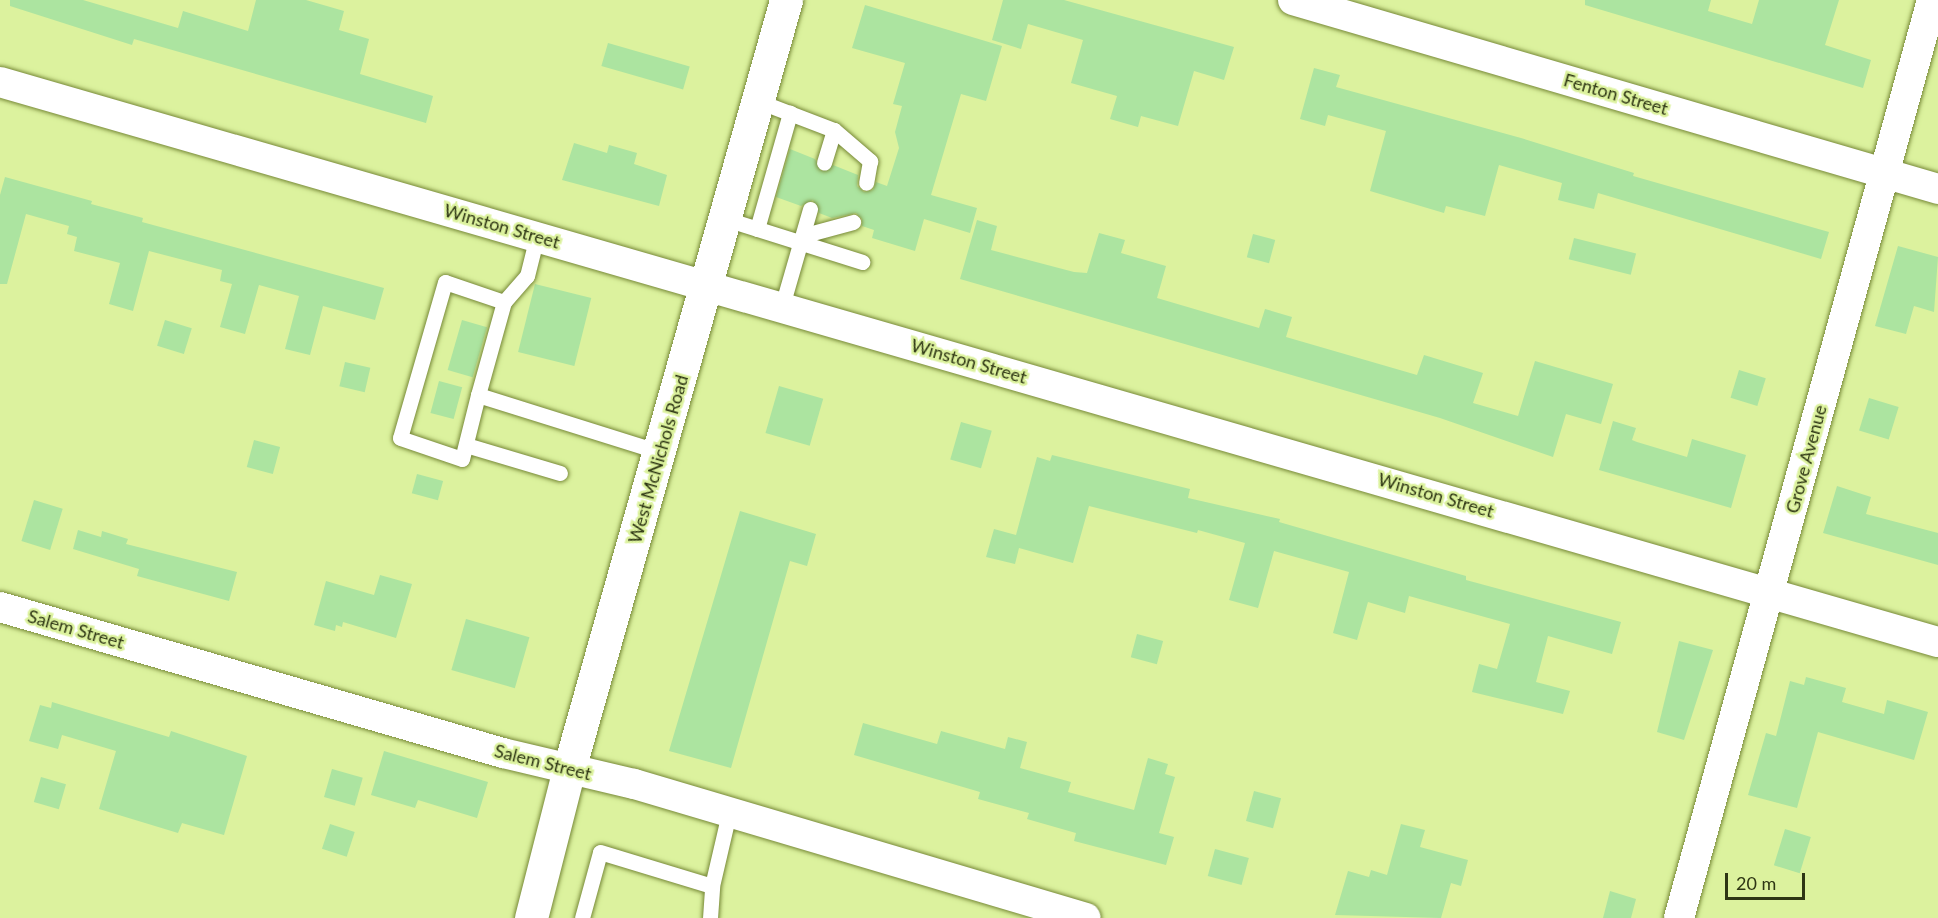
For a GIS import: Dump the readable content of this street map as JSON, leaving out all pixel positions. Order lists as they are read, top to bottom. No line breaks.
{"streets":{"main road":["West McNichols Road"],"street":["Fenton Street","Winston Street","Grove Avenue","Salem Street"]},"crossings":[["Fenton Street","Grove Avenue"],["Winston Street","West McNichols Road"],["Winston Street","Grove Avenue"],["West McNichols Road","Salem Street"]],"scale_bar":"20 m"}
